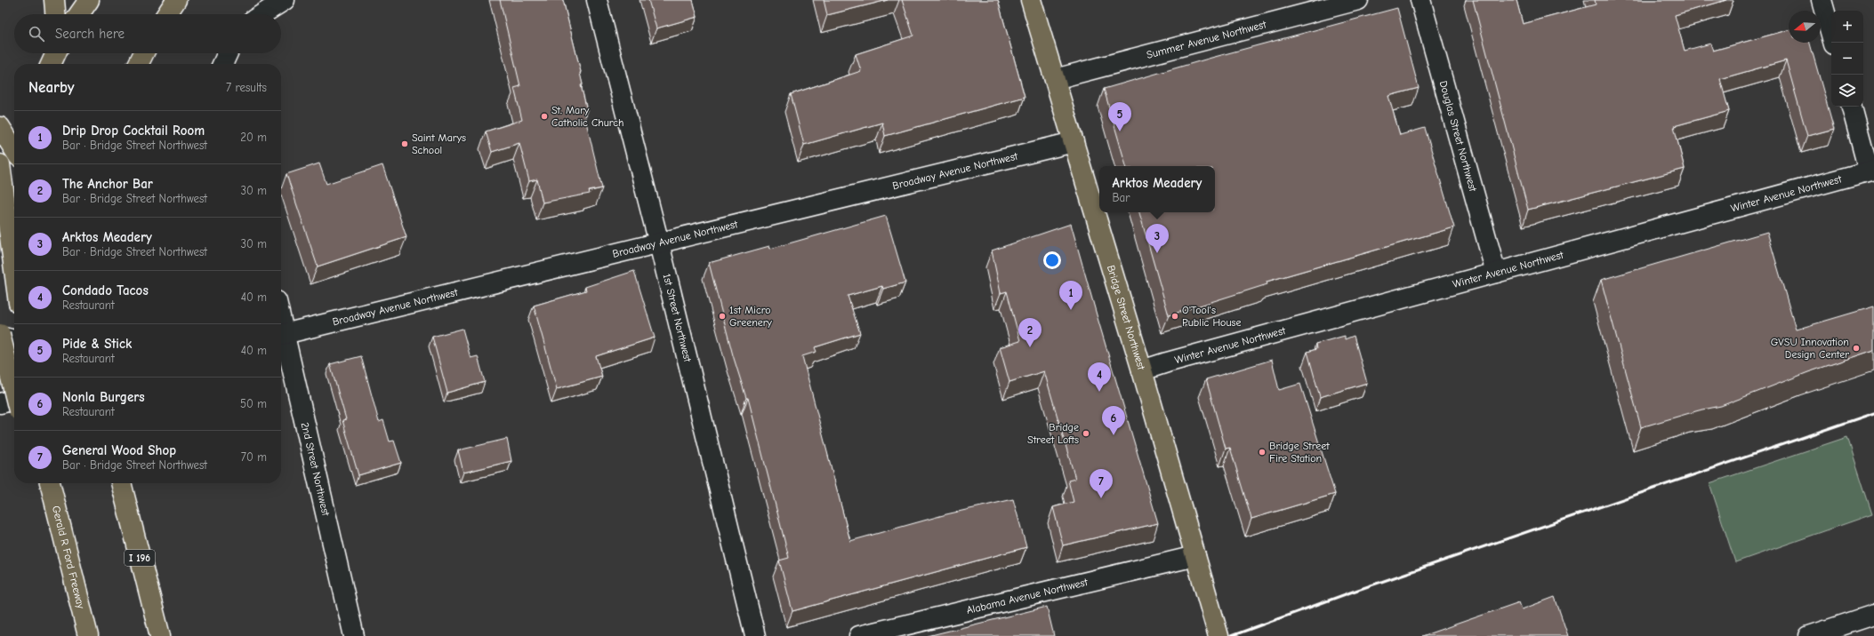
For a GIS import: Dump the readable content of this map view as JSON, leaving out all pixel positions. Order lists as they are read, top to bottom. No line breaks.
{"streets":{"main road":["Bridge Street Northwest","Gerald R Ford Freeway","I 196"],"street":["Summer Avenue Northwest","Douglas Street Northwest","Broadway Avenue Northwest","Winter Avenue Northwest","1st Street Northwest","2nd Street Northwest","Alabama Avenue Northwest"]},"crossings":[["Summer Avenue Northwest","Bridge Street Northwest"],["Douglas Street Northwest","Winter Avenue Northwest"],["Broadway Avenue Northwest","1st Street Northwest"],["Broadway Avenue Northwest","Bridge Street Northwest"],["Winter Avenue Northwest","Bridge Street Northwest"],["Bridge Street Northwest","Alabama Avenue Northwest"]],"places":["St. Mary Catholic Church","Saint Marys School","1st Micro Greenery","O'Tool's Public House","GVSU Innovation Design Center","Bridge Street Lofts","Bridge Street Fire Station"],"north":"left","page":{"map_buttons":["+","−"],"search":"Search here","heading":["Nearby","7 results"],"pins":["5","3","1","2","4","6","7"],"list":[{"mark":"1","name":"Drip Drop Cocktail Room","note":"Bar · Bridge Street Northwest","value":"20 m"},{"mark":"2","name":"The Anchor Bar","note":"Bar · Bridge Street Northwest","value":"30 m"},{"mark":"3","name":"Arktos Meadery","note":"Bar · Bridge Street Northwest","value":"30 m"},{"mark":"4","name":"Condado Tacos","note":"Restaurant","value":"40 m"},{"mark":"5","name":"Pide & Stick","note":"Restaurant","value":"40 m"},{"mark":"6","name":"Nonla Burgers","note":"Restaurant","value":"50 m"},{"mark":"7","name":"General Wood Shop","note":"Bar · Bridge Street Northwest","value":"70 m"}],"popup":["Arktos Meadery","Bar"]}}
